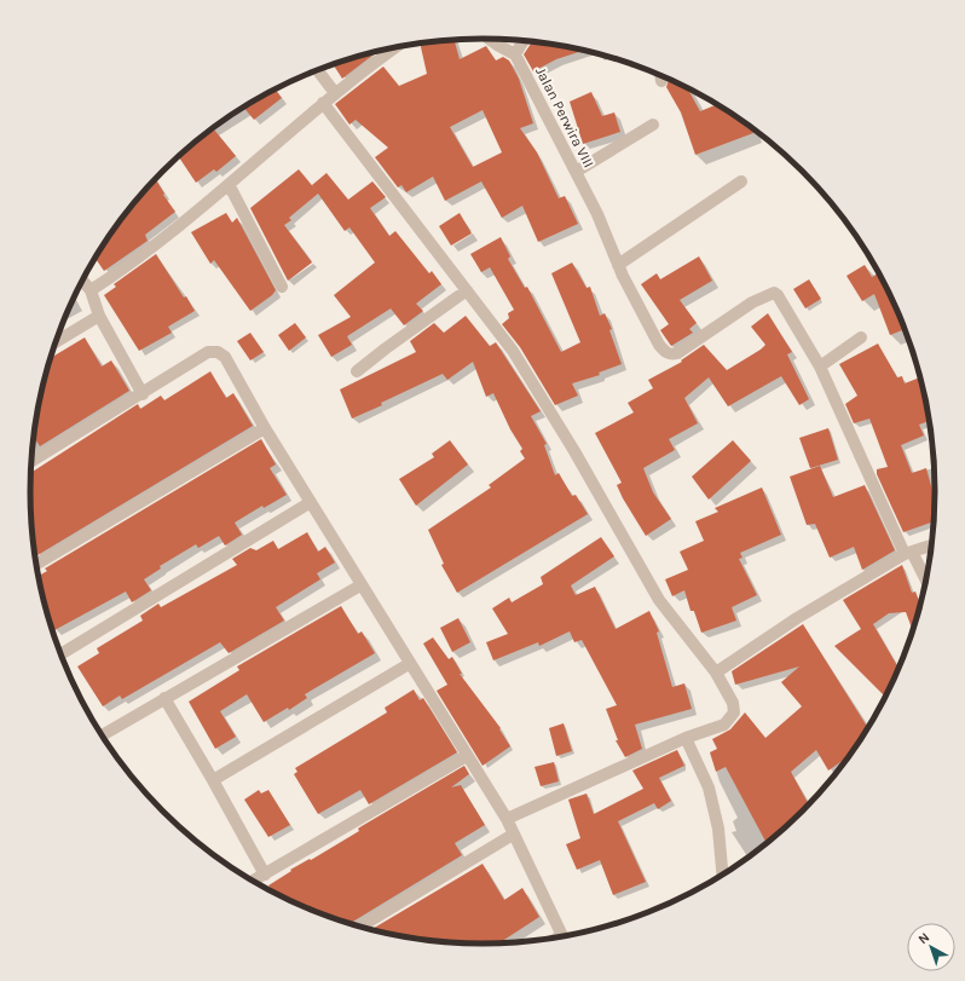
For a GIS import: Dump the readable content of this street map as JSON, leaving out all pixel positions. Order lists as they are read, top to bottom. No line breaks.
{"streets":{"street":["Jalan Perwira VIII"]},"north":"top left"}
